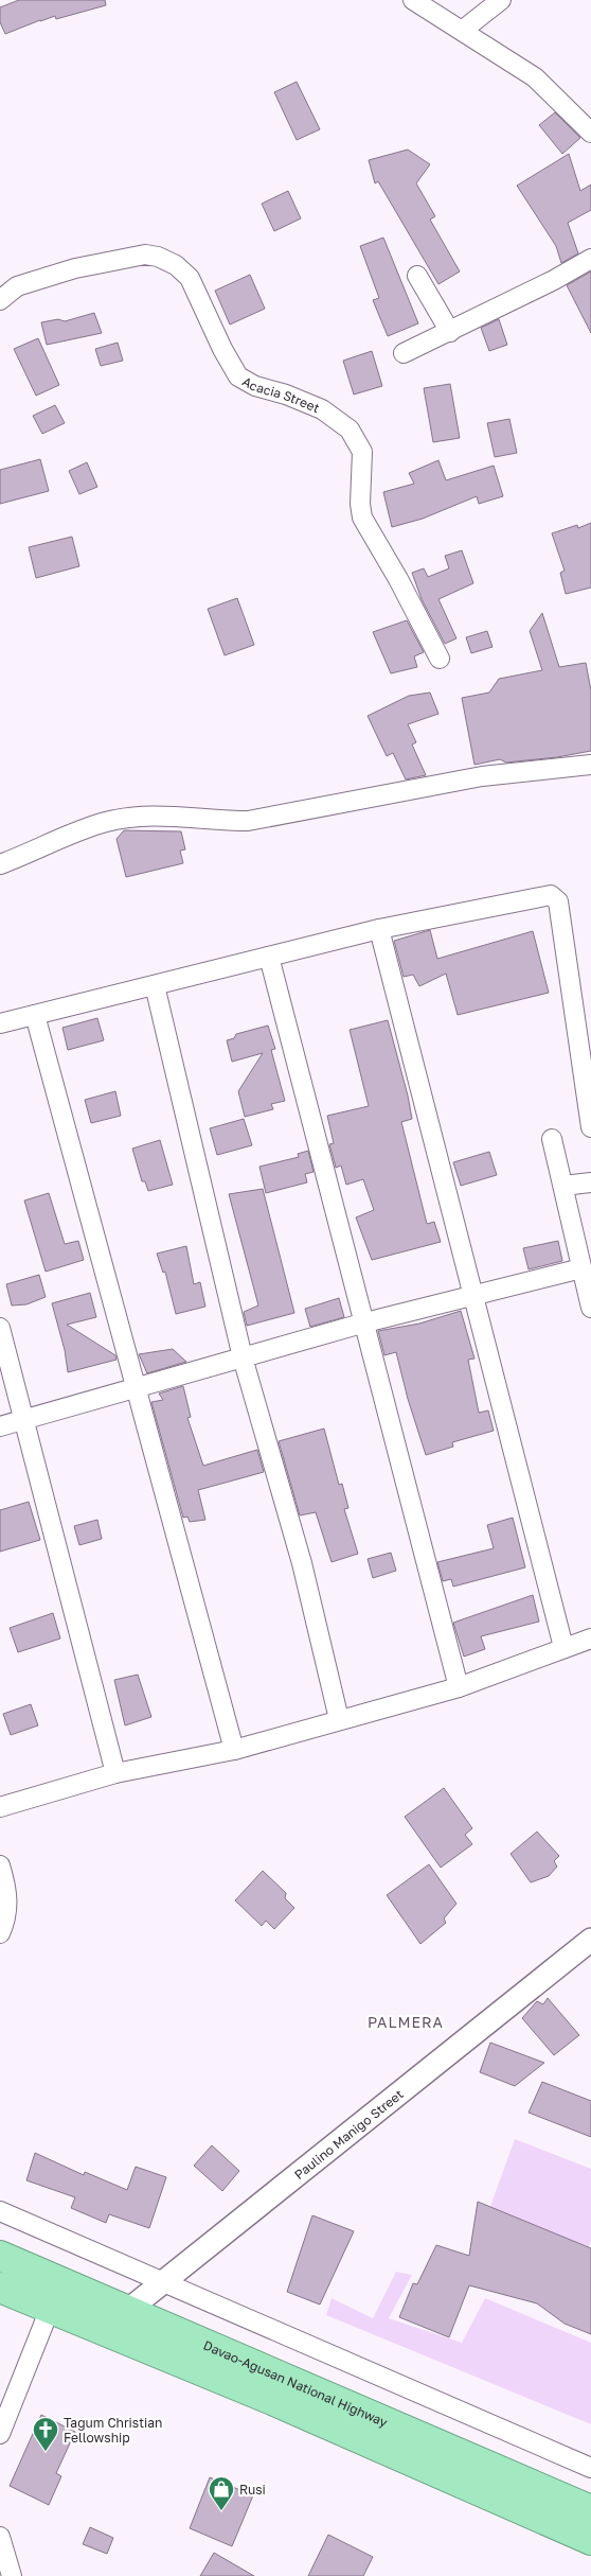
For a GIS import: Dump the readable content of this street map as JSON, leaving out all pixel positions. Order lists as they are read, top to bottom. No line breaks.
{"streets":{"highway":["Davao-Agusan National Highway"],"street":["Acacia Street","Paulino Manigo Street"]},"crossings":[["Paulino Manigo Street","Davao-Agusan National Highway"]],"districts":["PALMERA"],"places":{"church":["Tagum Christian Fellowship"],"shop":["Rusi"]}}
